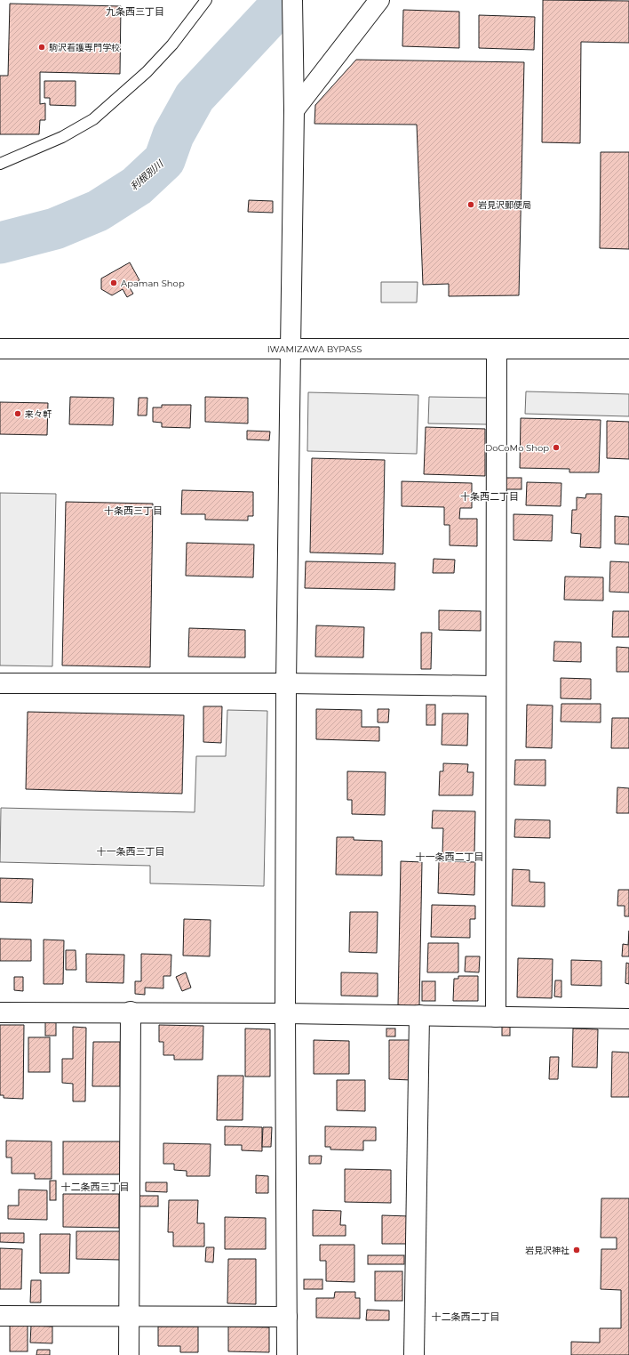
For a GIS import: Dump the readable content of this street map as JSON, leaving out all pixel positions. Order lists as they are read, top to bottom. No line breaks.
{"streets":{"main road":["IWAMIZAWA BYPASS"]},"districts":["九条西三丁目","十条西二丁目","十条西三丁目","十一条西三丁目","十一条西二丁目","十二条西三丁目","十二条西二丁目"],"water":["利根別川"],"places":["駒沢看護専門学校","岩見沢郵便局","Apaman Shop","来々軒","DoCoMo Shop","岩見沢神社"]}
